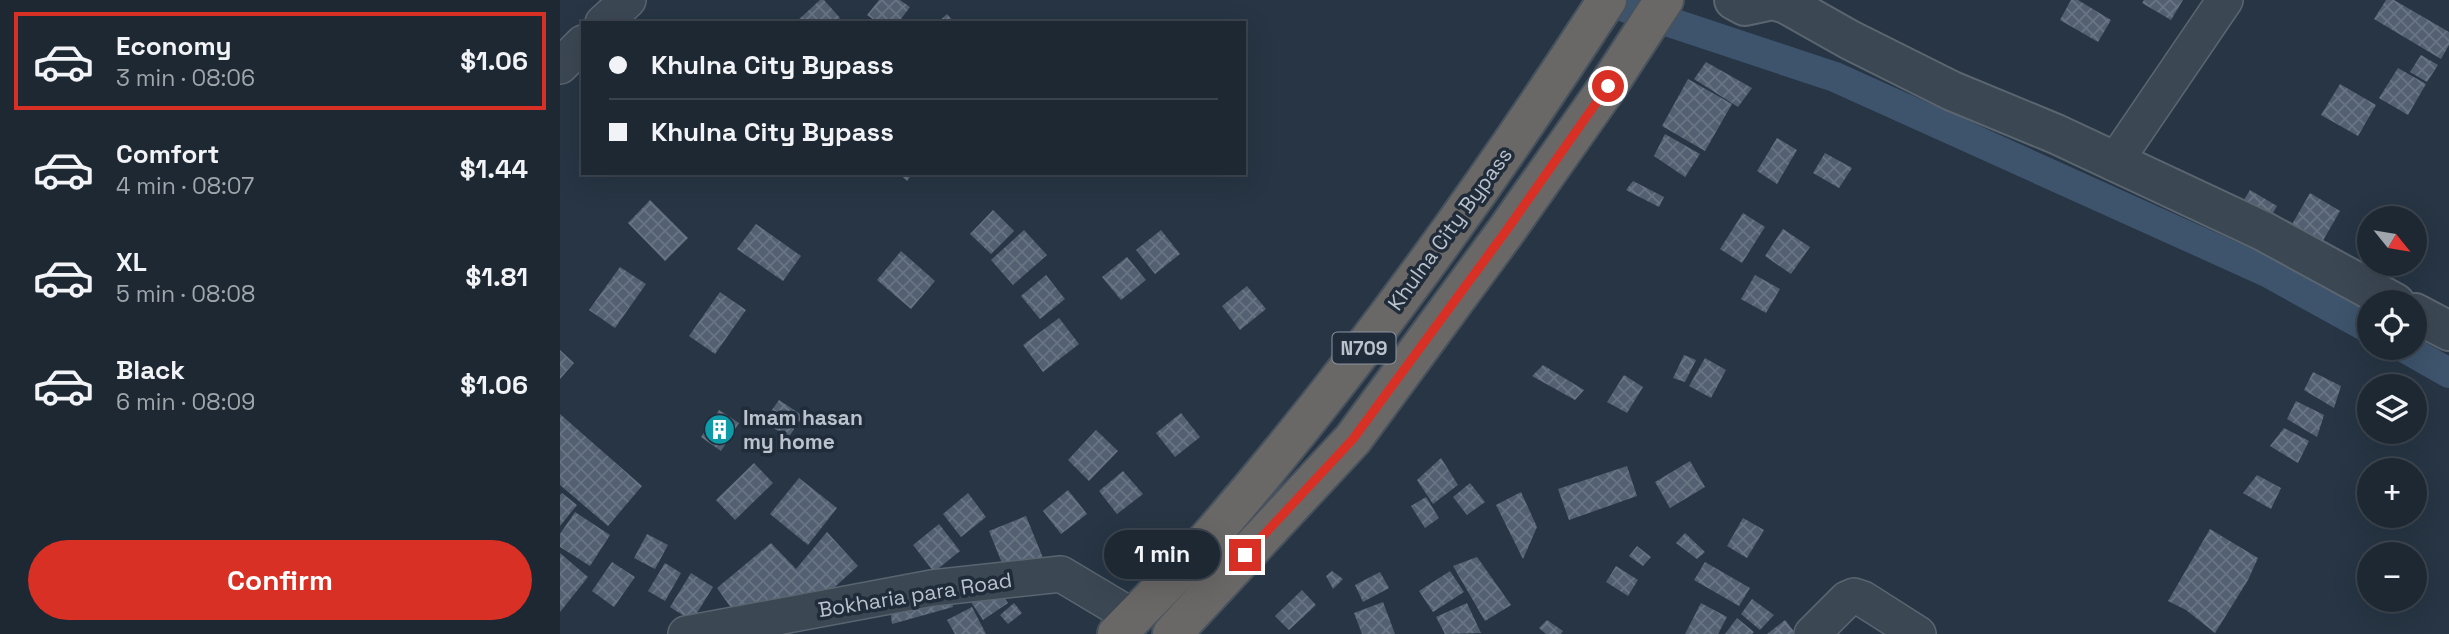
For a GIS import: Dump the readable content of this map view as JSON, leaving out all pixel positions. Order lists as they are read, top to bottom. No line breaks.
{"streets":{"highway":["Khulna City Bypass","N709"],"street":["Bokharia para Road"]},"crossings":[["Khulna City Bypass","Bokharia para Road"]],"places":{"building":["Imam hasan my home"]},"north":"bottom right","page":{"list":[{"name":"Economy","note":"3 min · 08:06","value":"$1.06"},{"name":"Comfort","note":"4 min · 08:07","value":"$1.44"},{"name":"XL","note":"5 min · 08:08","value":"$1.81"},{"name":"Black","note":"6 min · 08:09","value":"$1.06"}],"banner":["Khulna City Bypass","Khulna City Bypass"],"map_buttons":["+","−"],"buttons":"Confirm","bubble":"1 min"}}
